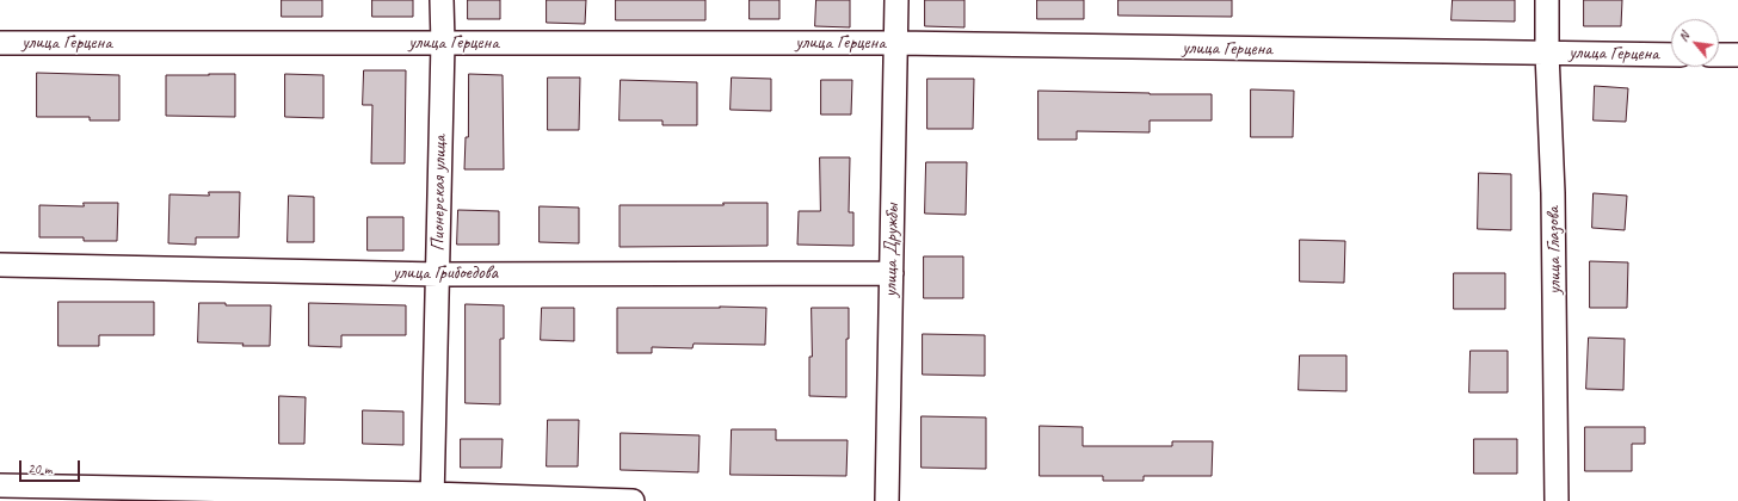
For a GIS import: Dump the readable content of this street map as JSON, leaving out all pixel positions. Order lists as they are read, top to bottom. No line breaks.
{"streets":{"street":["улица Герцена","Пионерская улица","улица Дружбы","улица Глазова","улица Грибоедова"]},"crossings":[["улица Герцена","Пионерская улица"],["улица Герцена","улица Дружбы"],["улица Герцена","улица Глазова"],["Пионерская улица","улица Грибоедова"],["улица Дружбы","улица Грибоедова"]],"scale_bar":"20 m","north":"top left"}
